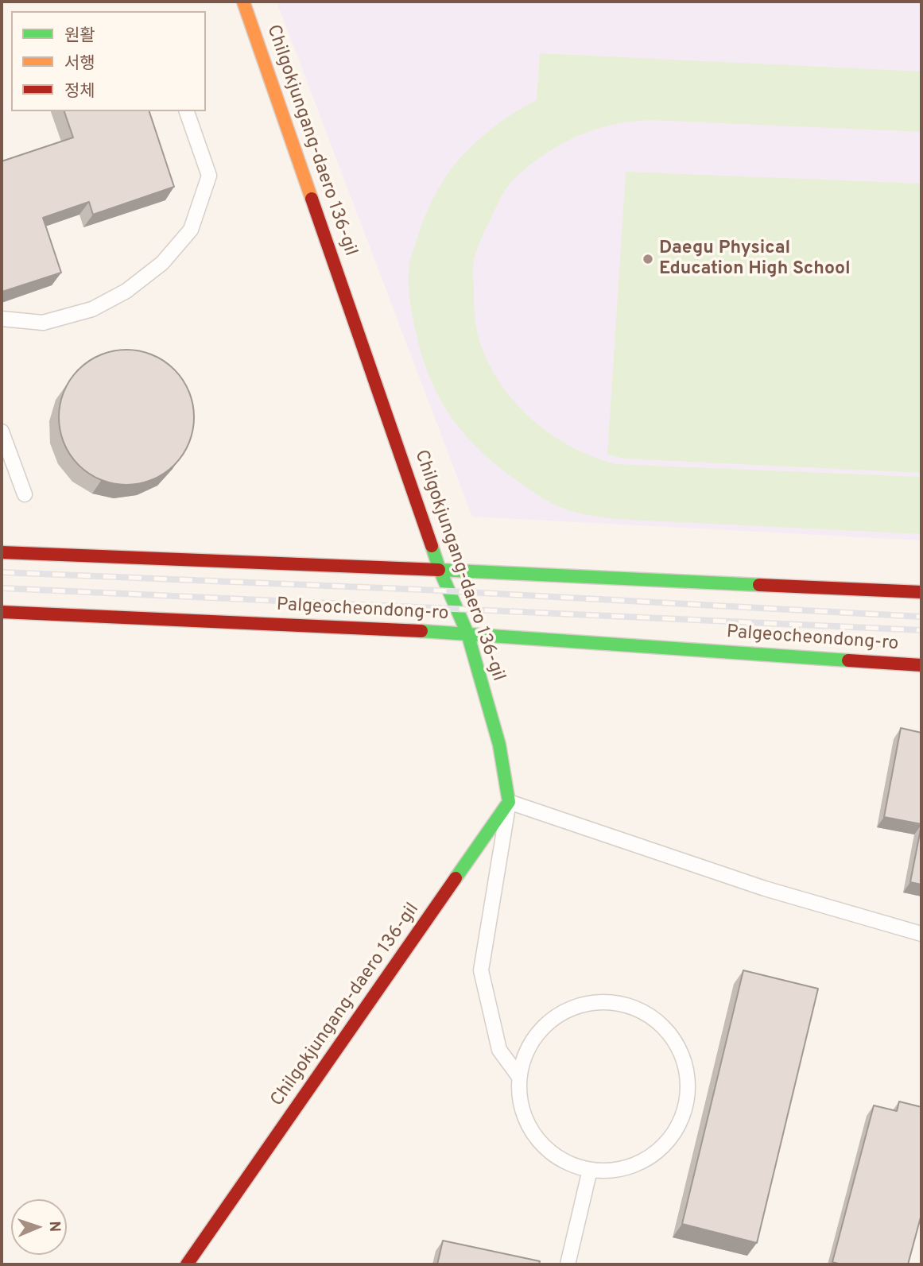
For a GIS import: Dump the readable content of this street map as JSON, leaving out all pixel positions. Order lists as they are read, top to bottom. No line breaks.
{"streets":{"street":["Chilgokjungang-daero 136-gil","Palgeocheondong-ro"]},"crossings":[["Chilgokjungang-daero 136-gil","Palgeocheondong-ro"]],"places":["Daegu Physical Education High School"],"legend":["원활","서행","정체"],"north":"right"}
